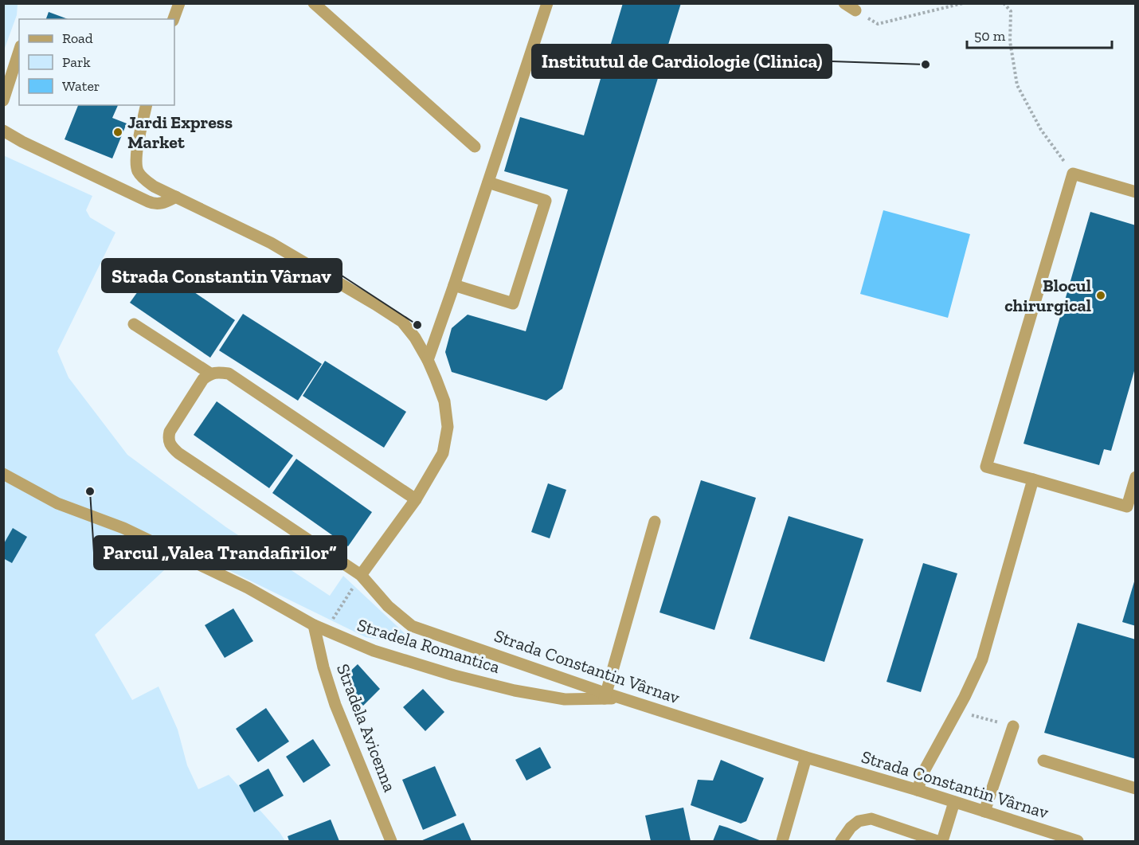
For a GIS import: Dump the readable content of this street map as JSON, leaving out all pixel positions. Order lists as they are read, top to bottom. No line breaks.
{"streets":{"street":["Stradela Romantica","Strada Constantin Vârnav","Stradela Avicenna"]},"crossings":[["Stradela Romantica","Strada Constantin Vârnav"],["Stradela Romantica","Stradela Avicenna"]],"places":["Institutul de Cardiologie (Clinica)","Jardi Express Market","Blocul chirurgical","Strada Constantin Vârnav","Parcul „Valea Trandafirilor”"],"legend":["Road","Park","Water"],"scale_bar":"50 m"}
